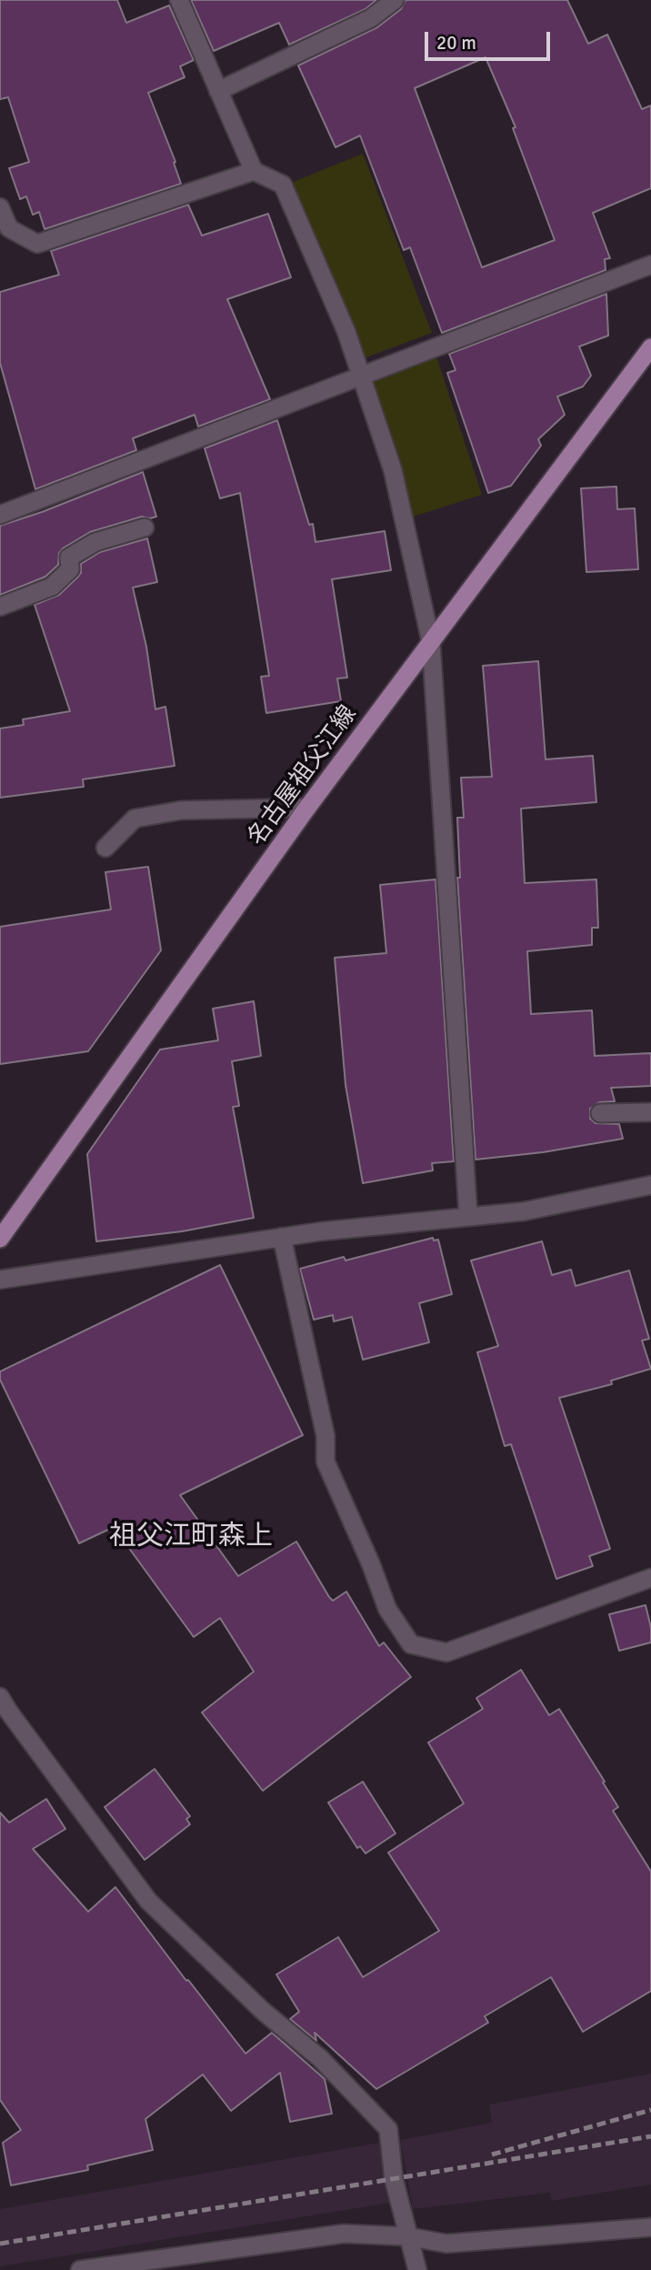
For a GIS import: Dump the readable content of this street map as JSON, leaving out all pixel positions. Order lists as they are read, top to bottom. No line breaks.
{"streets":{"main road":["名古屋祖父江線"]},"districts":["祖父江町森上"],"scale_bar":"20 m"}
